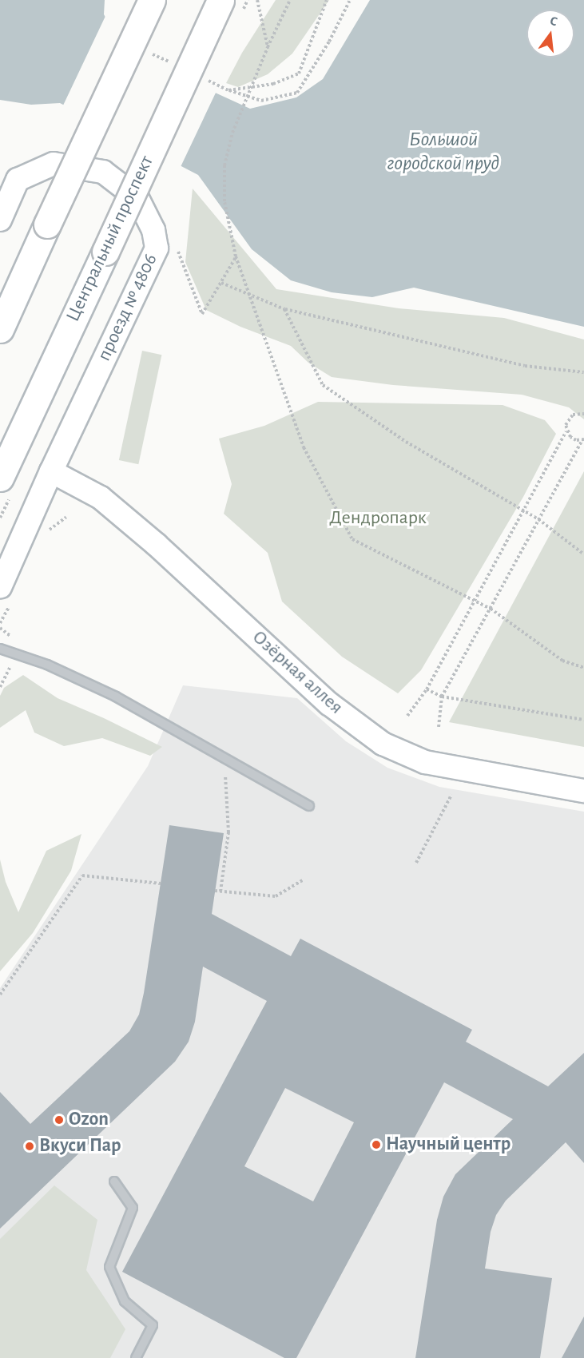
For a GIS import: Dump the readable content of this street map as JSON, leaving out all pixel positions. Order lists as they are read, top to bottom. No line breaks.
{"streets":{"main road":["Центральный проспект"],"street":["проезд № 4806","Озёрная аллея"]},"crossings":[["проезд № 4806","Озёрная аллея"]],"water":["Большой городской пруд"],"parks":["Дендропарк"],"places":["Ozon","Научный центр","Вкуси Пар"],"north":"top"}
